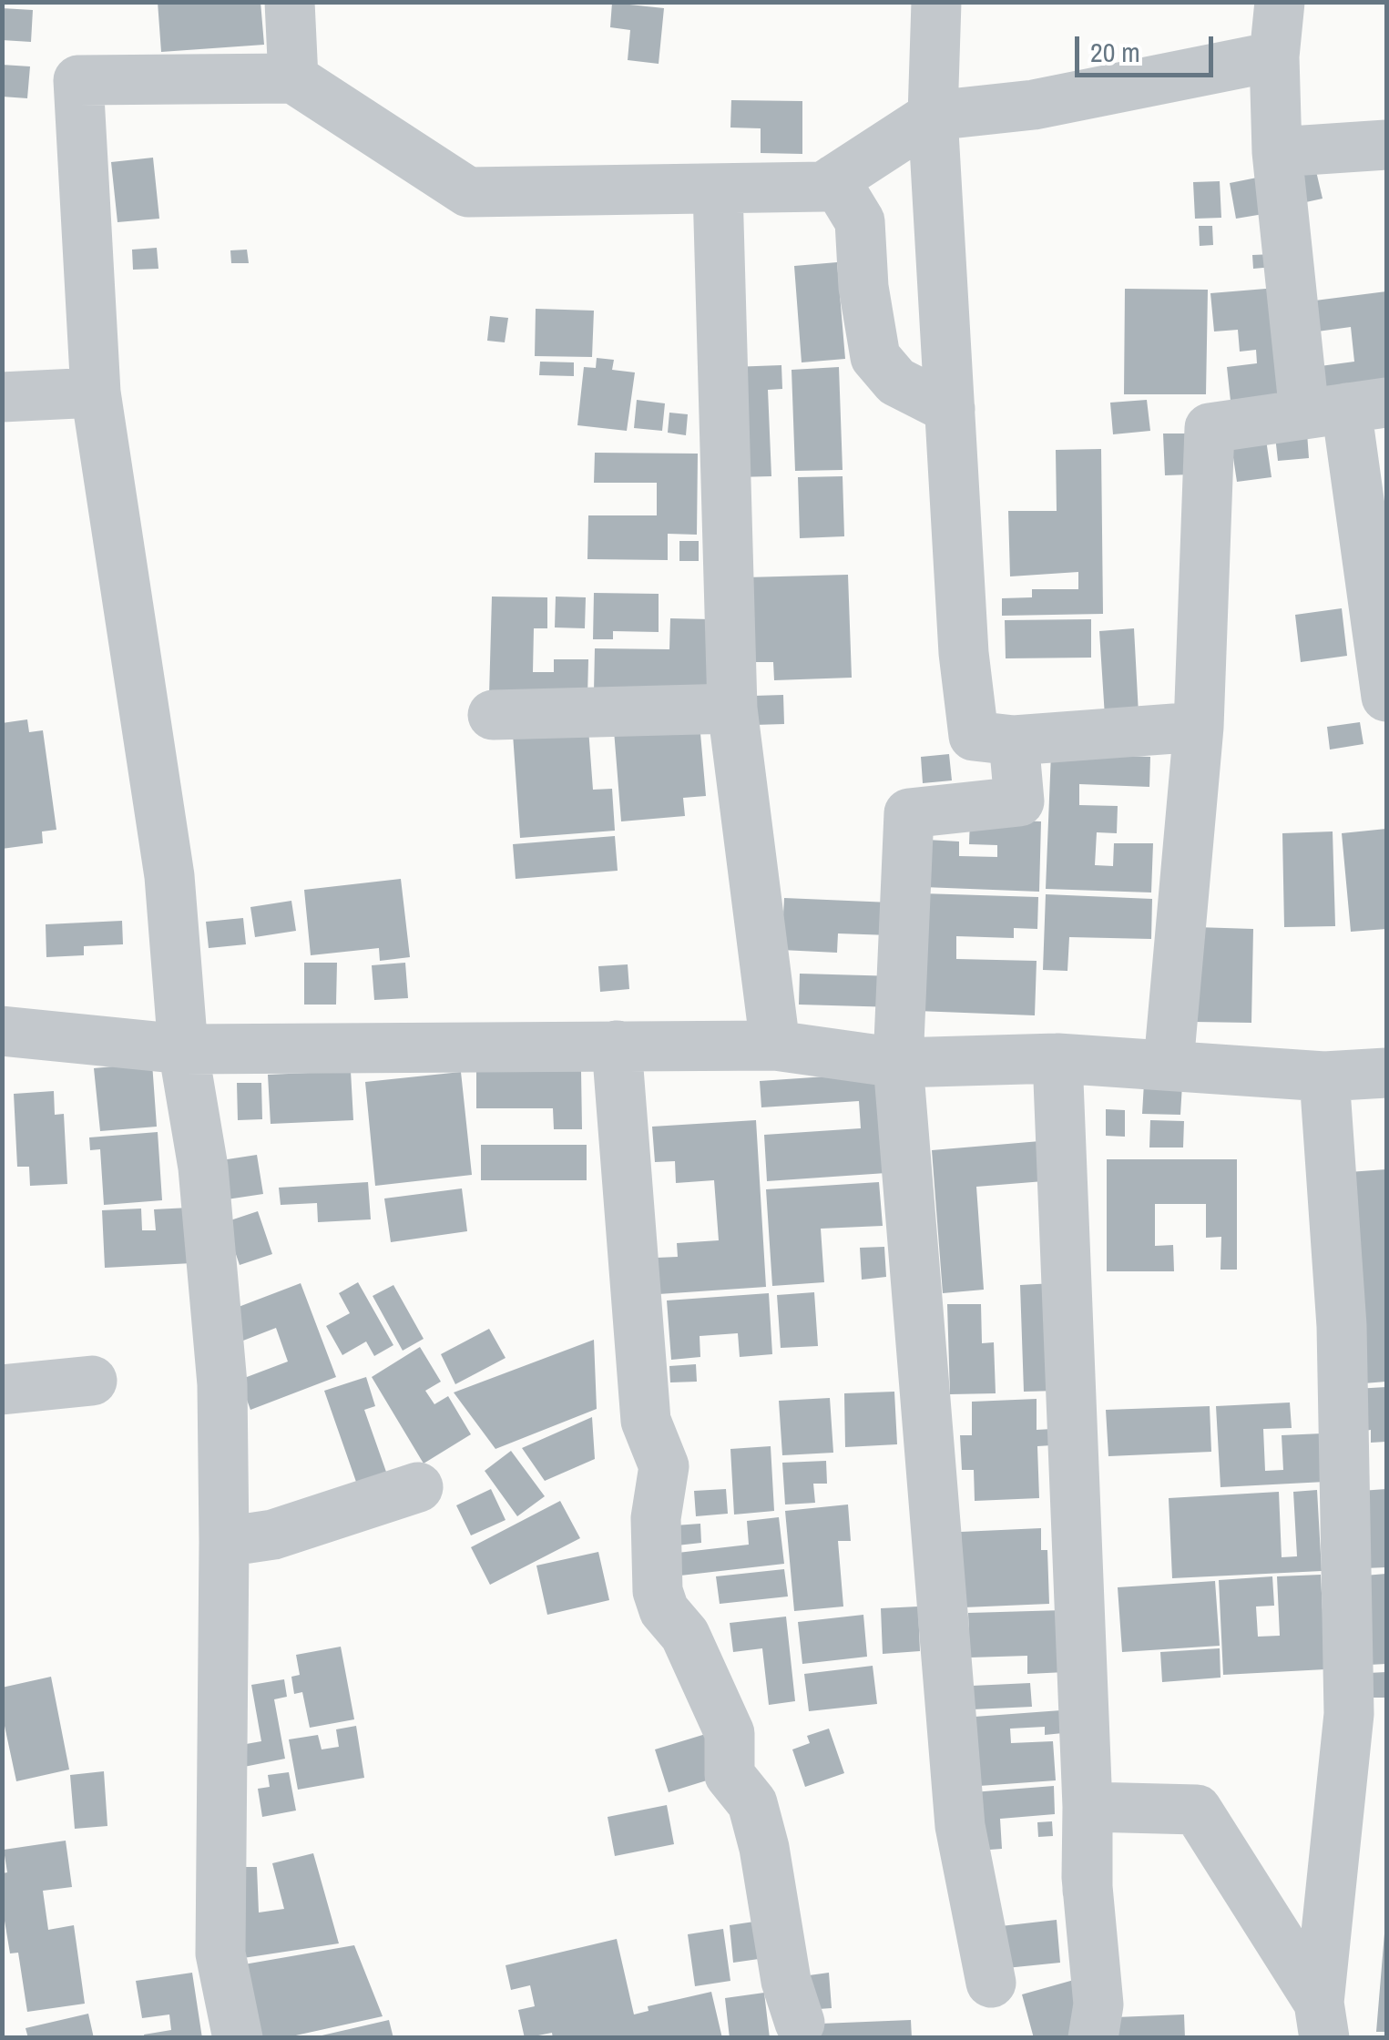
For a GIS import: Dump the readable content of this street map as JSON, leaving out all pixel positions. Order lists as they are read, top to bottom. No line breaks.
{"scale_bar":"20 m"}
